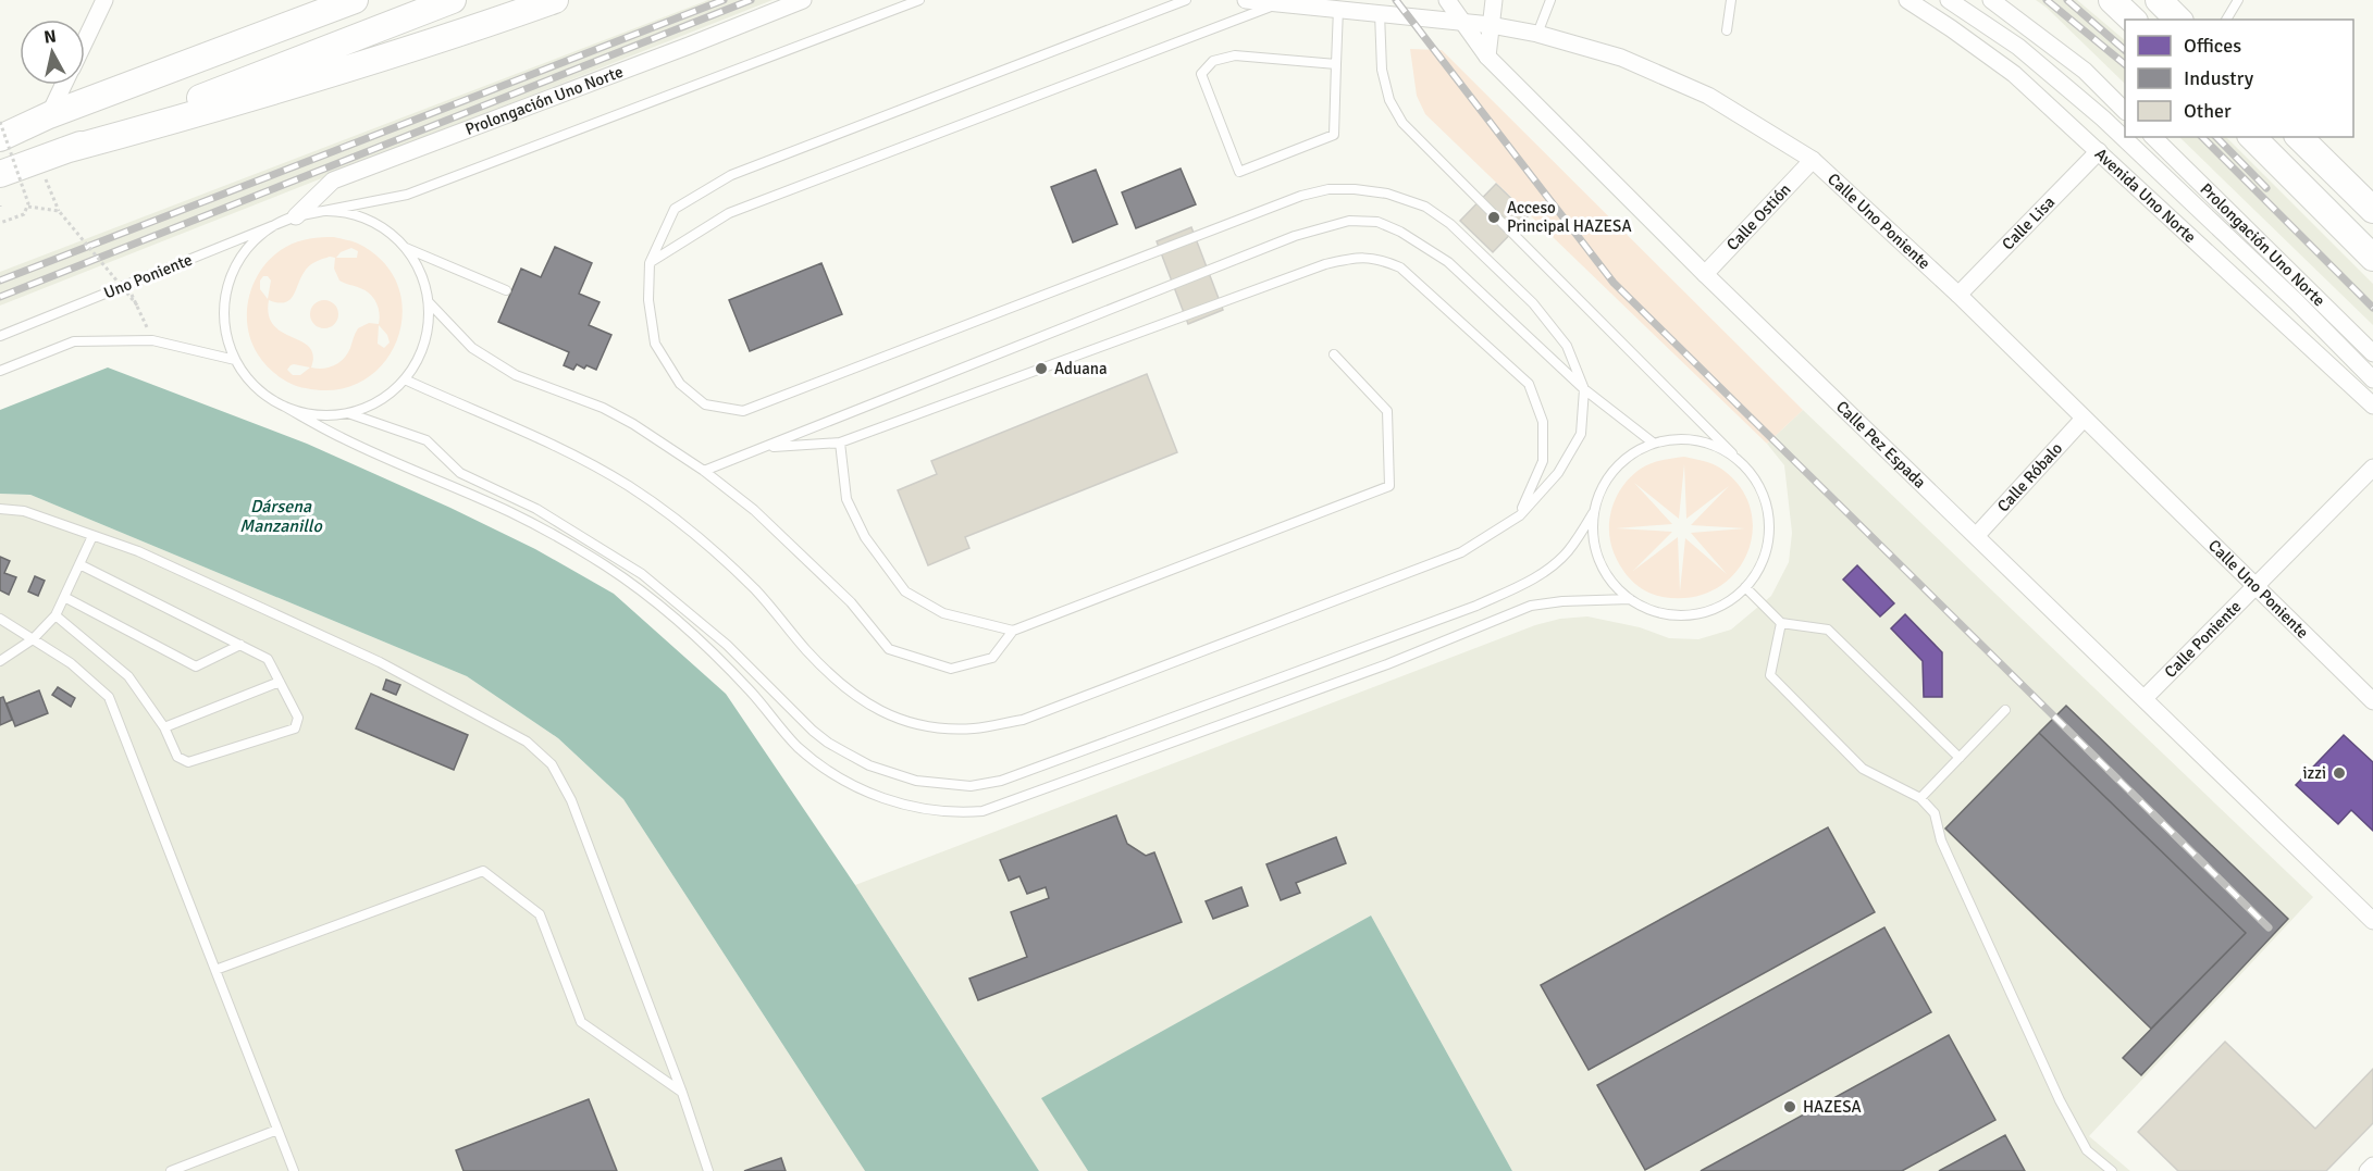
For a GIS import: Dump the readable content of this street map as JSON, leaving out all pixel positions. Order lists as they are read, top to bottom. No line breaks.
{"streets":{"street":["Prolongación Uno Norte","Avenida Uno Norte","Calle Ostión","Calle Uno Poniente","Calle Lisa","Calle Pez Espada","Calle Róbalo","Calle Poniente"],"lane":["Uno Poniente"]},"crossings":[["Prolongación Uno Norte","Uno Poniente"],["Avenida Uno Norte","Calle Lisa"],["Calle Ostión","Calle Uno Poniente"],["Calle Ostión","Calle Pez Espada"],["Calle Uno Poniente","Calle Lisa"],["Calle Uno Poniente","Calle Pez Espada"],["Calle Uno Poniente","Calle Róbalo"],["Calle Uno Poniente","Calle Poniente"],["Calle Pez Espada","Calle Róbalo"],["Calle Pez Espada","Calle Poniente"]],"water":["Dársena Manzanillo"],"places":["Acceso Principal HAZESA","Aduana","izzi","HAZESA"],"legend":["Offices","Industry","Other"],"north":"top"}
